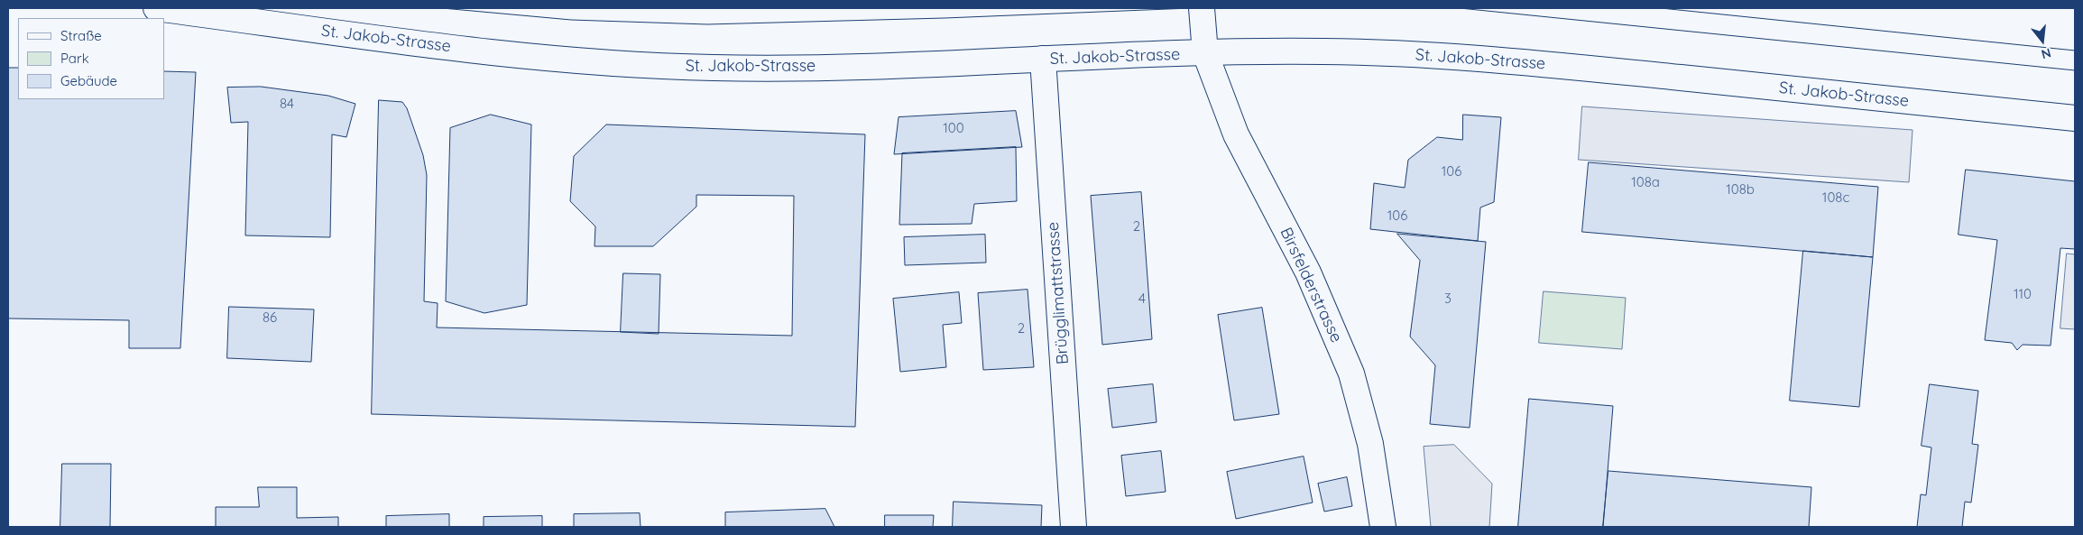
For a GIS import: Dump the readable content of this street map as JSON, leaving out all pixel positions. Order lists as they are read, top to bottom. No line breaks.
{"streets":{"main road":["St. Jakob-Strasse","Birsfelderstrasse","Brügglimattstrasse"]},"crossings":[["St. Jakob-Strasse","Birsfelderstrasse"],["St. Jakob-Strasse","Brügglimattstrasse"]],"house_numbers":["84","100","106","108a","108b","108c","106","2","110","4","3","86","2"],"legend":["Straße","Park","Gebäude"],"north":"bottom"}
